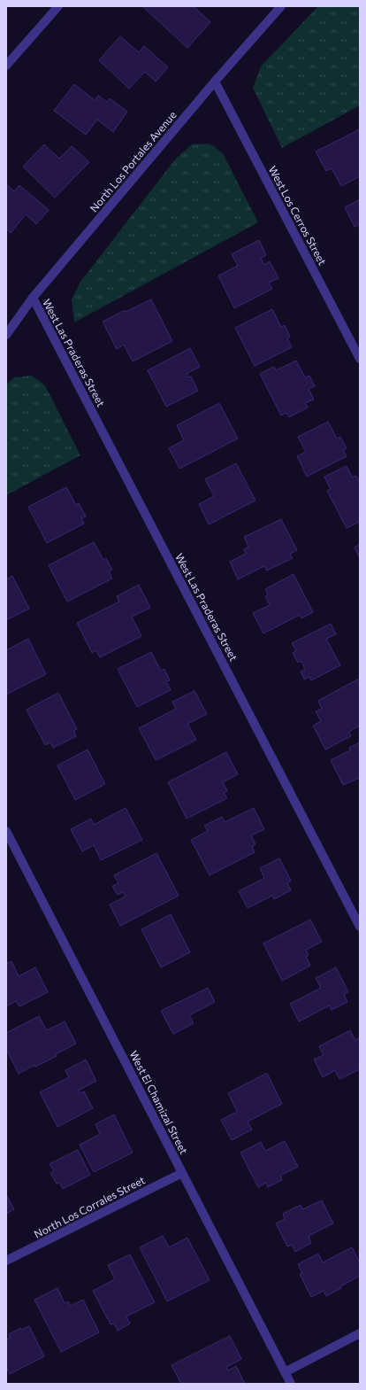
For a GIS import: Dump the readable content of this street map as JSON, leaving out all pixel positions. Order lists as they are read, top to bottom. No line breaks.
{"streets":{"street":["North Los Portales Avenue","West Los Cerros Street","West Las Praderas Street","West El Chamizal Street","North Los Corrales Street"]},"crossings":[["North Los Portales Avenue","West Los Cerros Street"],["North Los Portales Avenue","West Las Praderas Street"],["West El Chamizal Street","North Los Corrales Street"]]}
